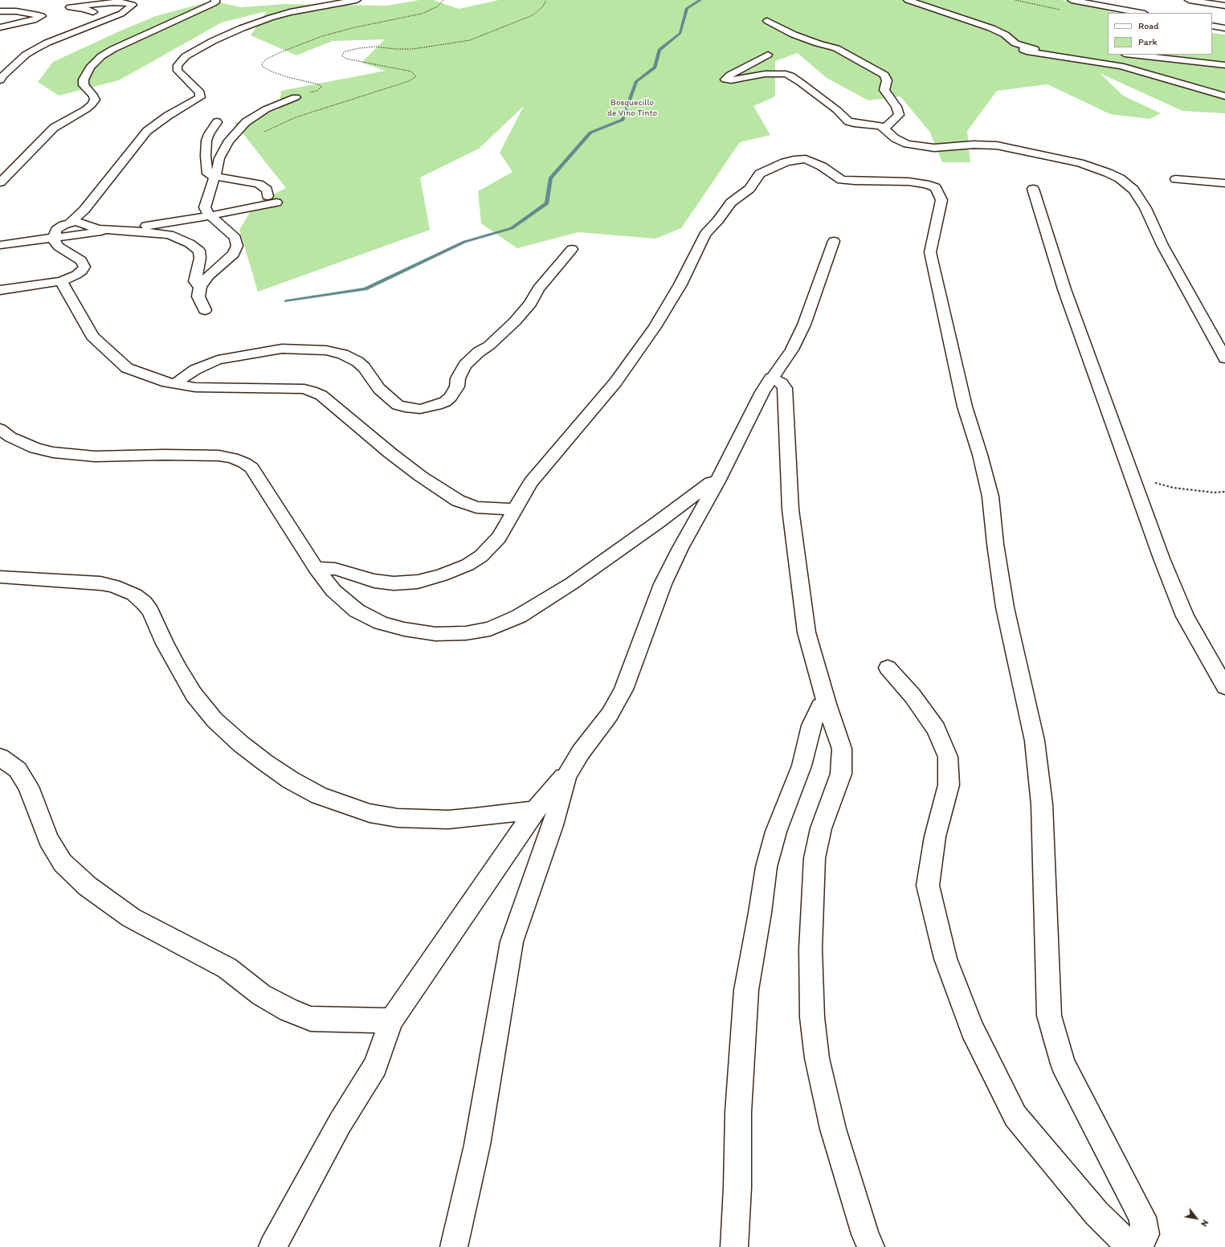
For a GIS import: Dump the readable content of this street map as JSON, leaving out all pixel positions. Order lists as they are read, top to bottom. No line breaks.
{"parks":["Bosquecillo de Vino Tinto"],"legend":["Road","Park"],"north":"bottom right"}
